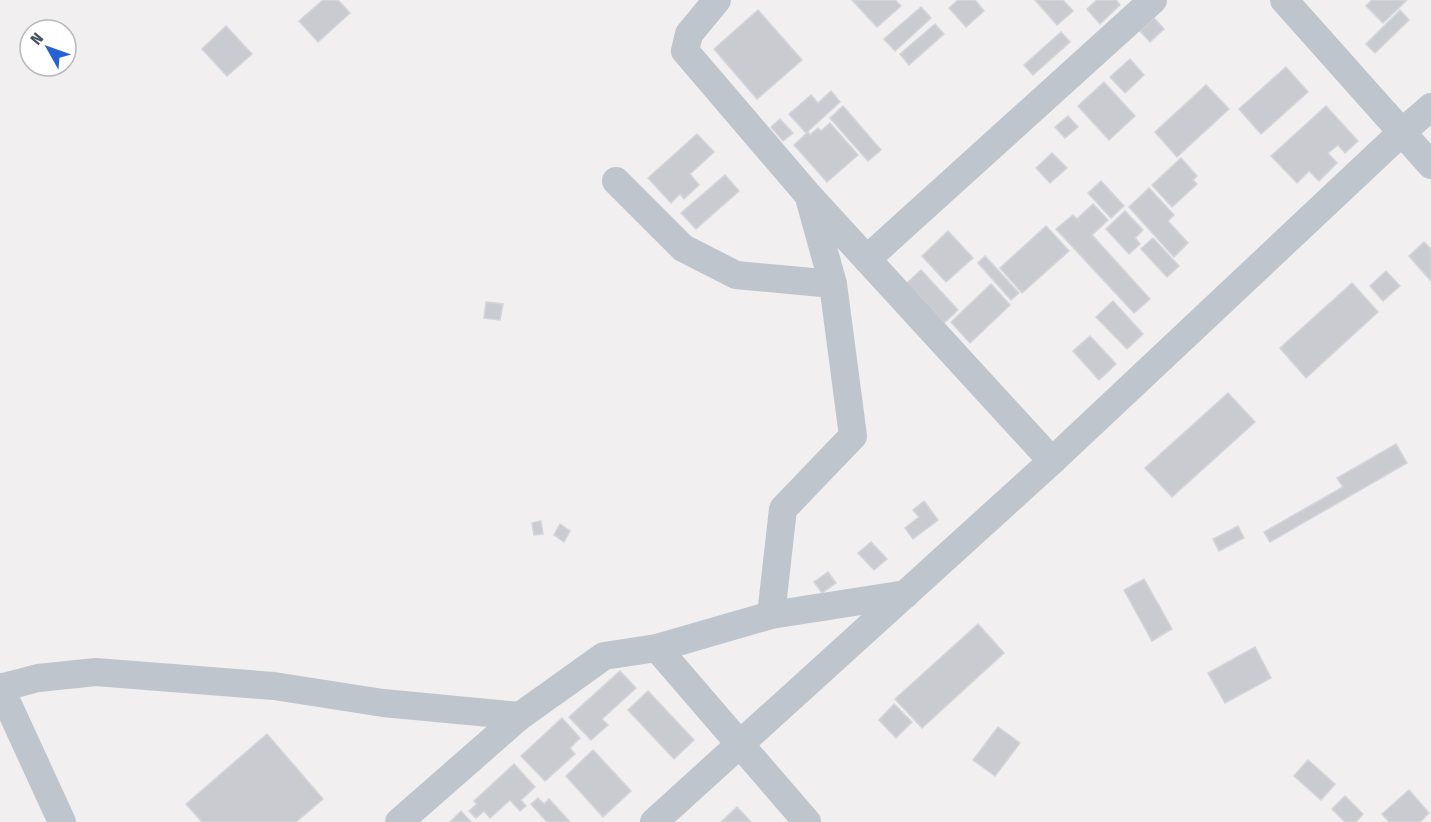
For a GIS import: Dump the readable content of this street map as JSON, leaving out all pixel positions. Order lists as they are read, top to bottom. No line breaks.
{"north":"top left"}
